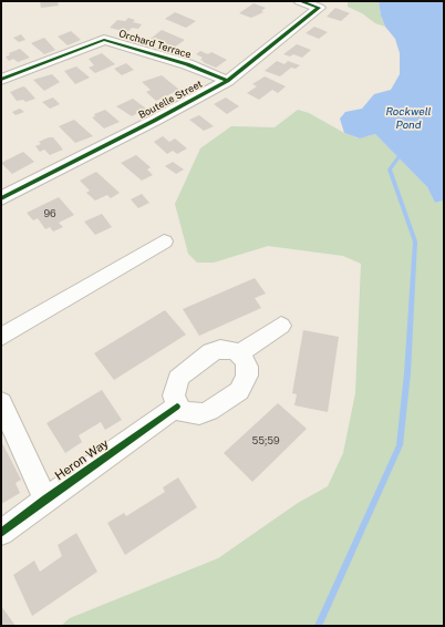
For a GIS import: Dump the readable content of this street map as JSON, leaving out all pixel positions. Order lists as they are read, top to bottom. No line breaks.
{"streets":{"street":["Orchard Terrace","Boutelle Street","Heron Way"]},"crossings":[["Orchard Terrace","Boutelle Street"]],"water":["Rockwell Pond"],"house_numbers":["96","55;59"]}
